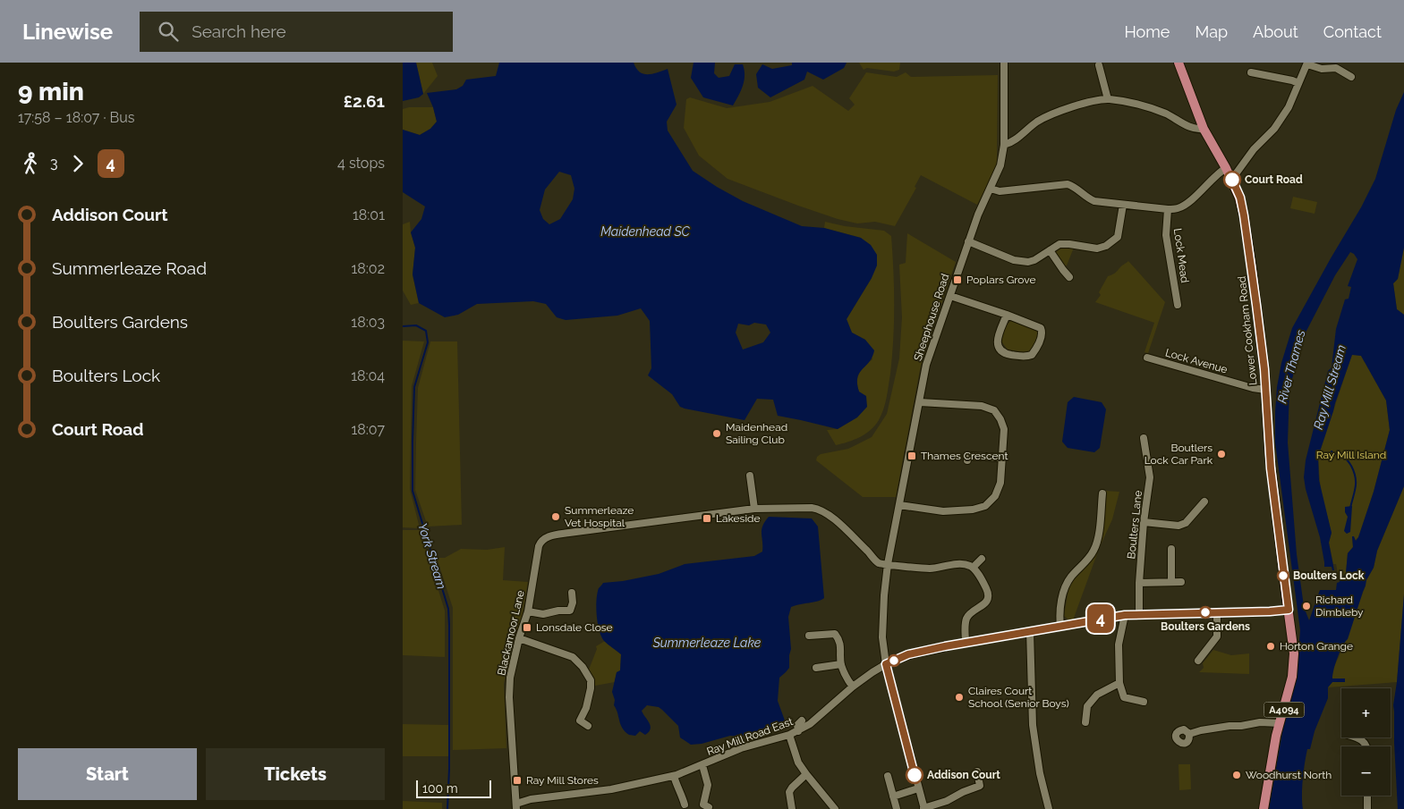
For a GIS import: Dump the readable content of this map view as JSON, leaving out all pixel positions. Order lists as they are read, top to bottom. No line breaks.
{"streets":{"main road":["Lower Cookham Road","A4094"],"street":["Lock Mead","Sheephouse Road","Lock Avenue","Boulters Lane","Blackamoor Lane","Ray Mill Road East"]},"crossings":[["Sheephouse Road","Ray Mill Road East"],["Lower Cookham Road","Lock Avenue"],["Lower Cookham Road","A4094"],["Lower Cookham Road","Ray Mill Road East"],["Boulters Lane","Ray Mill Road East"],["Blackamoor Lane","Ray Mill Road East"],["A4094","Ray Mill Road East"]],"water":["Maidenhead SC","River Thames","Ray Mill Stream","York Stream","Summerleaze Lake"],"parks":["Ray Mill Island"],"places":{"other":["Court Road","Maidenhead Sailing Club","Boutlers Lock Car Park","Summerleaze Vet Hospital","Boulters Lock","Richard Dimbleby","Boulters Gardens","Horton Grange","Claires Court School (Senior Boys)","Addison Court","Woodhurst North"],"transit":["Poplars Grove","Thames Crescent","Lakeside","Lonsdale Close","Ray Mill Stores"]},"lines":["bus line 4"],"scale_bar":"100 m","page":{"header":"Linewise","search":"Search here","nav":["Home","Map","About","Contact"],"heading":["9 min","17:58 – 18:07 · Bus","£2.61"],"on_map":"4","legs":["3","4","4 stops"],"list":[{"name":"Addison Court","value":"18:01"},{"name":"Summerleaze Road","value":"18:02"},{"name":"Boulters Gardens","value":"18:03"},{"name":"Boulters Lock","value":"18:04"},{"name":"Court Road","value":"18:07"}],"map_buttons":["+","−"],"buttons":["Start","Tickets"],"scale":"100 m"}}
